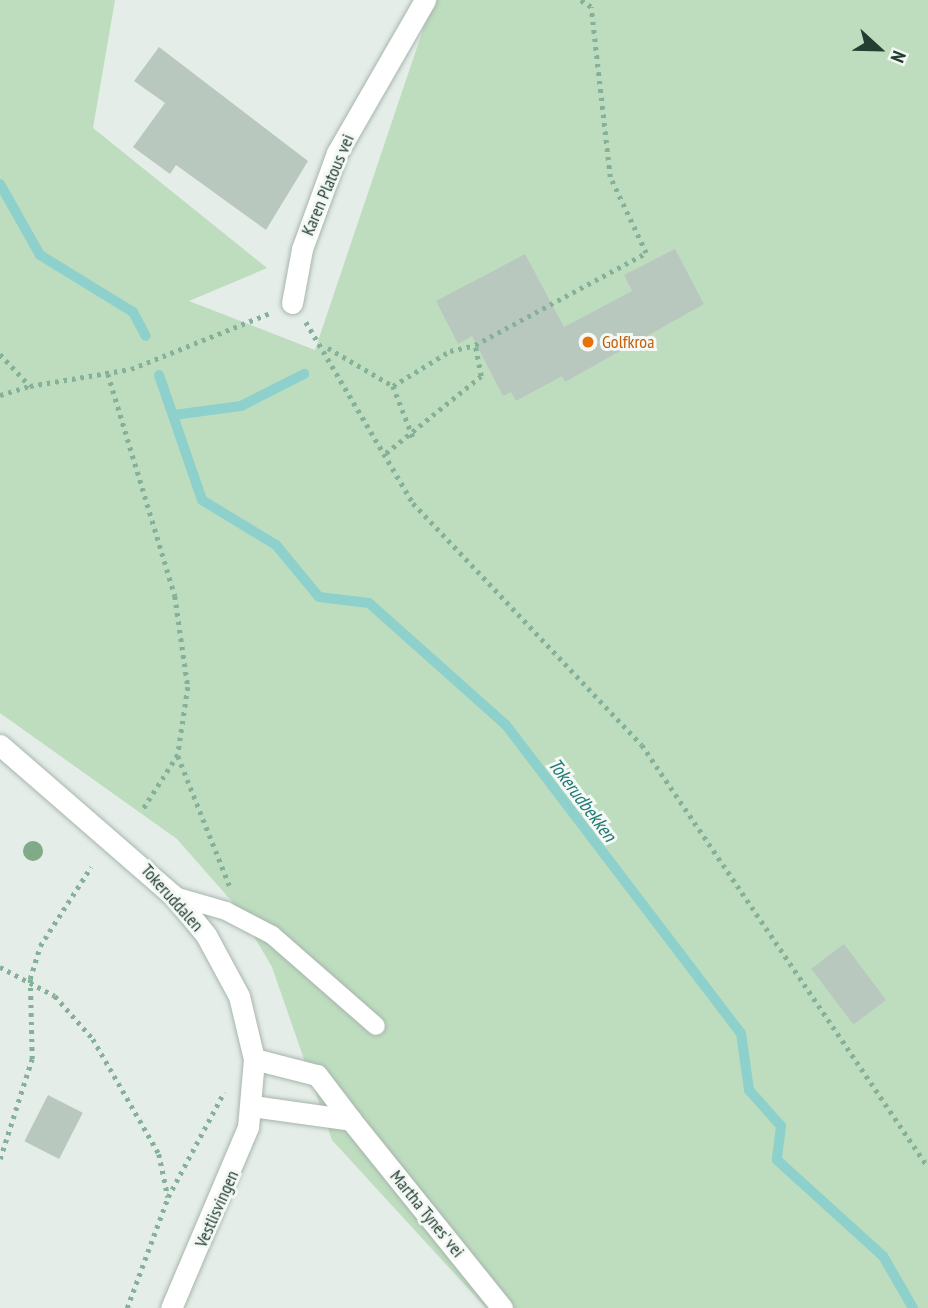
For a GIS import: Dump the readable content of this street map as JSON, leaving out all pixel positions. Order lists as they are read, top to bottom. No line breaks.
{"streets":{"street":["Karen Platous vei","Tokeruddalen","Vestlisvingen","Martha Tynes' vei"]},"crossings":[["Tokeruddalen","Vestlisvingen"],["Tokeruddalen","Martha Tynes' vei"]],"water":["Tokerudbekken"],"places":["Golfkroa"],"north":"right"}
